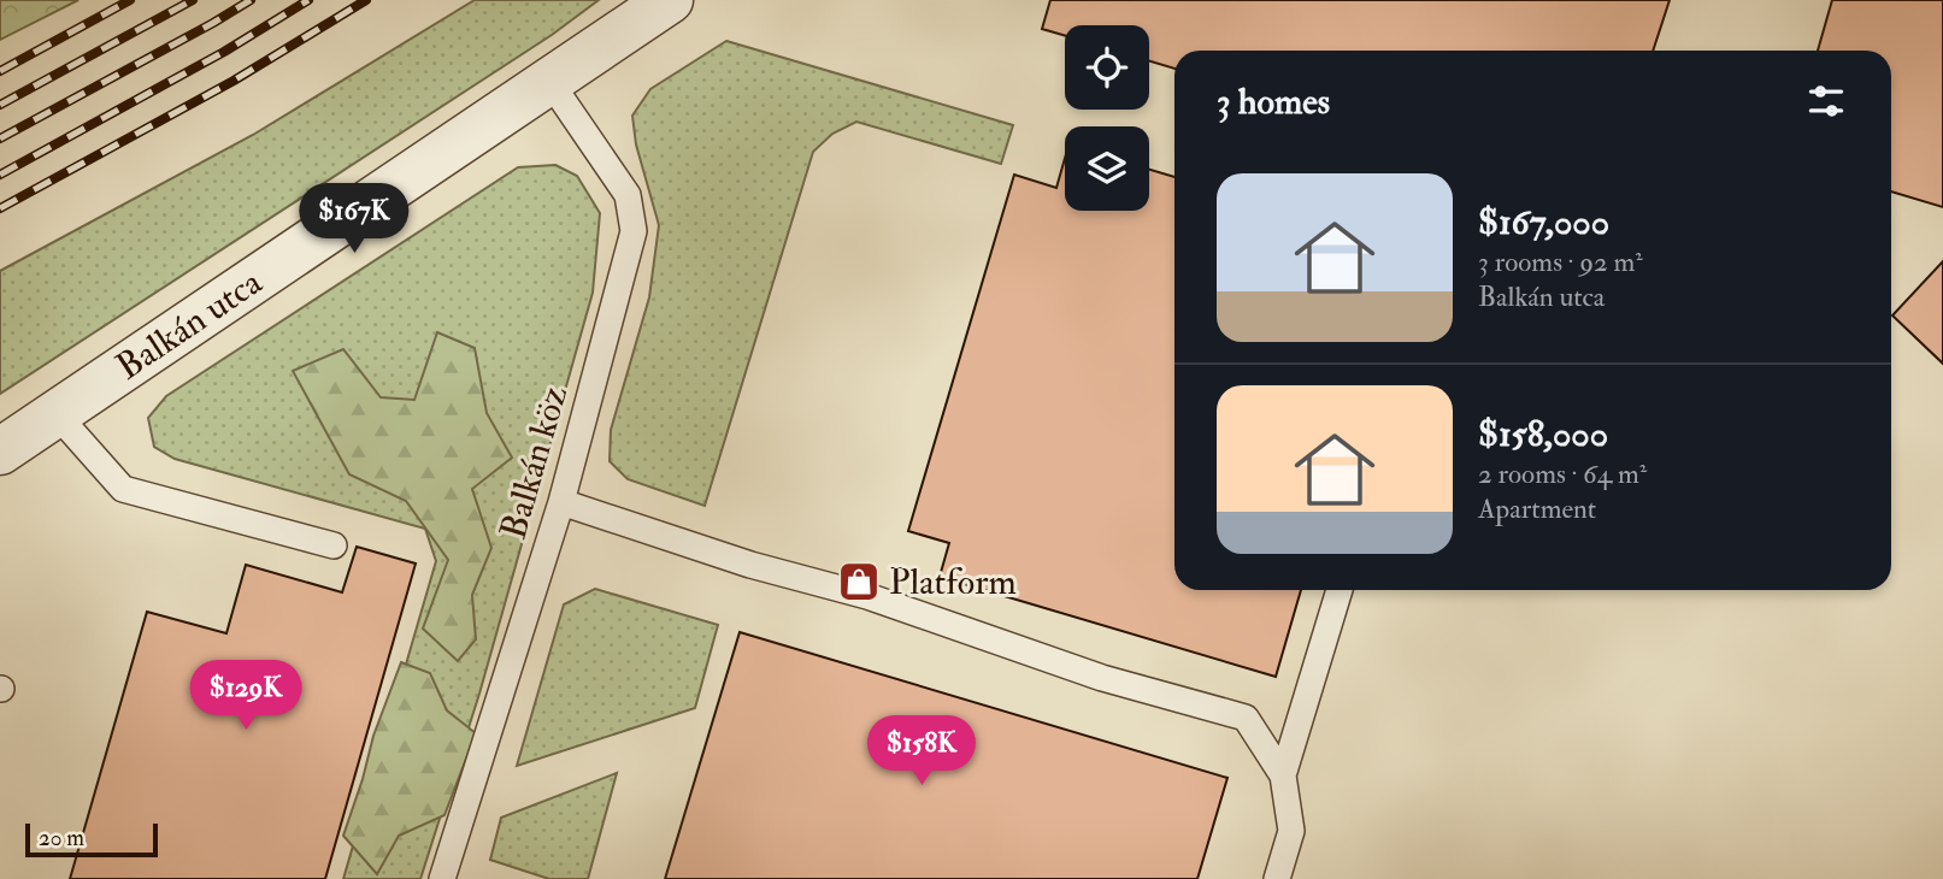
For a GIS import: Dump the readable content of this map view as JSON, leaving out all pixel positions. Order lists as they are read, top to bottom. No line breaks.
{"streets":{"street":["Balkán utca"],"lane":["Balkán köz"]},"crossings":[["Balkán utca","Balkán köz"]],"places":{"shop":["Platform"]},"scale_bar":"20 m","page":{"heading":"3 homes","list":[{"name":"$167,000","note":"3 rooms · 92 m² · Balkán utca"},{"name":"$158,000","note":"2 rooms · 64 m² · Apartment"}],"price":["$167K","$129K","$158K"],"scale":"20 m"}}
